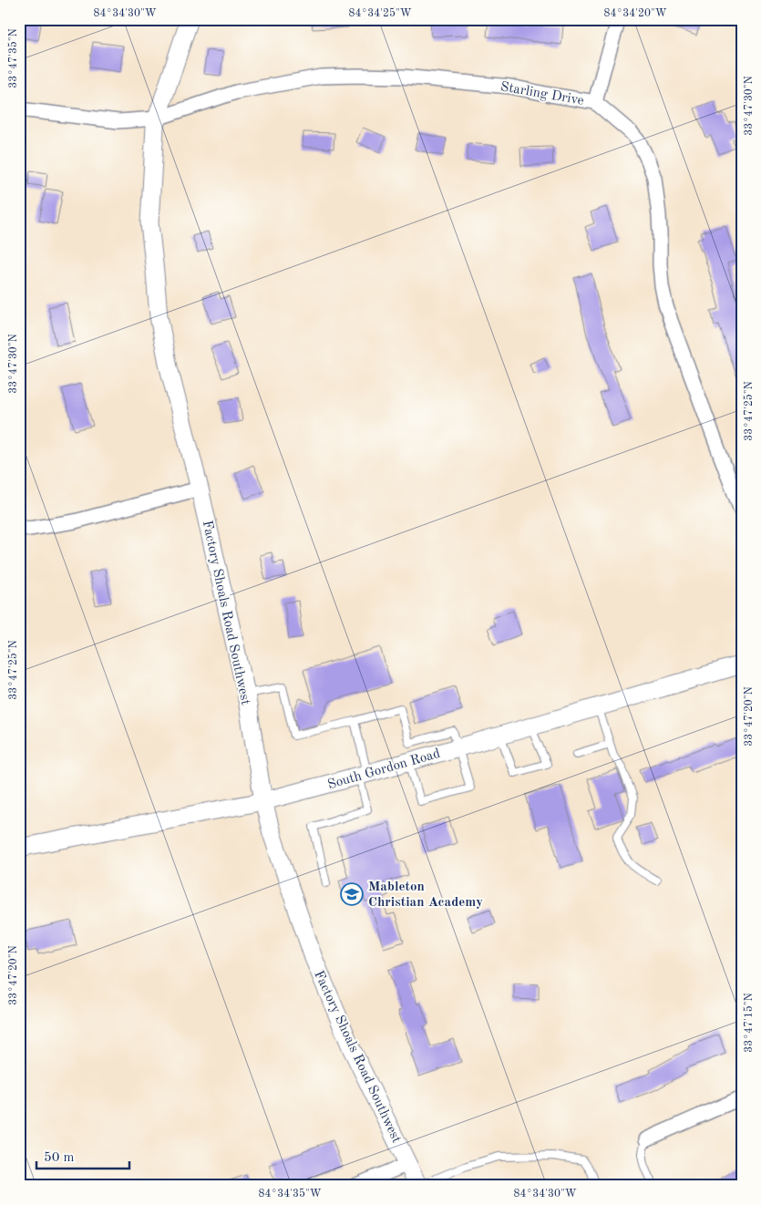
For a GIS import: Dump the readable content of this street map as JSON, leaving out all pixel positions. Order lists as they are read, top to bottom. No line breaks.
{"streets":{"street":["Starling Drive","Factory Shoals Road Southwest","South Gordon Road"]},"crossings":[["Starling Drive","Factory Shoals Road Southwest"],["Factory Shoals Road Southwest","South Gordon Road"]],"places":{"school or university":["Mableton Christian Academy"]},"scale_bar":"50 m","coordinates":["84°34'30\"W","84°34'25\"W","84°34'20\"W","33°47'35\"N","33°47'30\"N","33°47'25\"N","33°47'20\"N","33°47'15\"N","84°34'35\"W"]}
